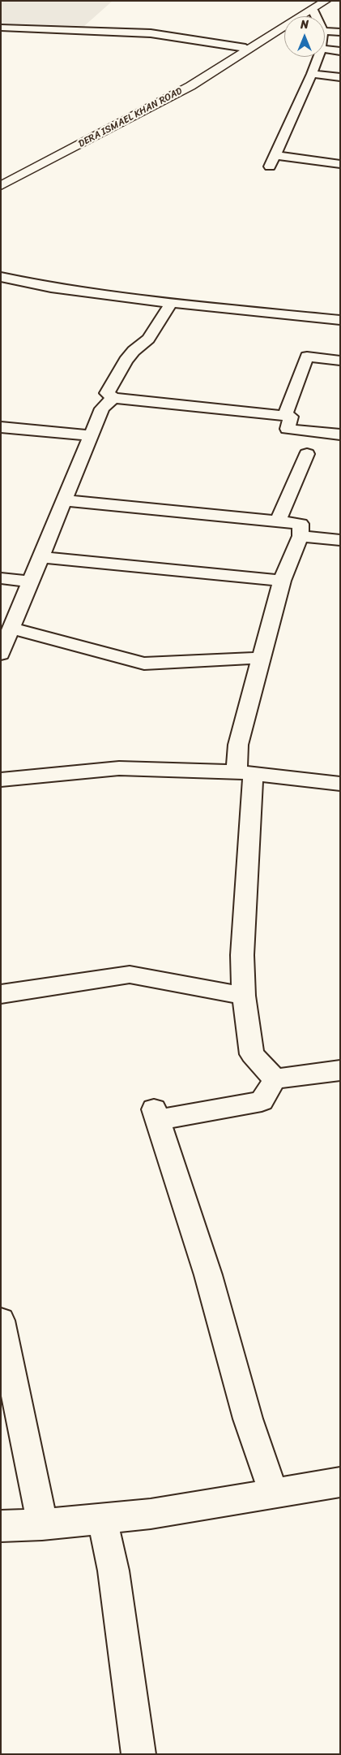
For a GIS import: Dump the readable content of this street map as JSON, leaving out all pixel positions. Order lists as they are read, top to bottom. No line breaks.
{"streets":{"highway":["DERA ISMAEL KHAN ROAD"]},"north":"top"}
